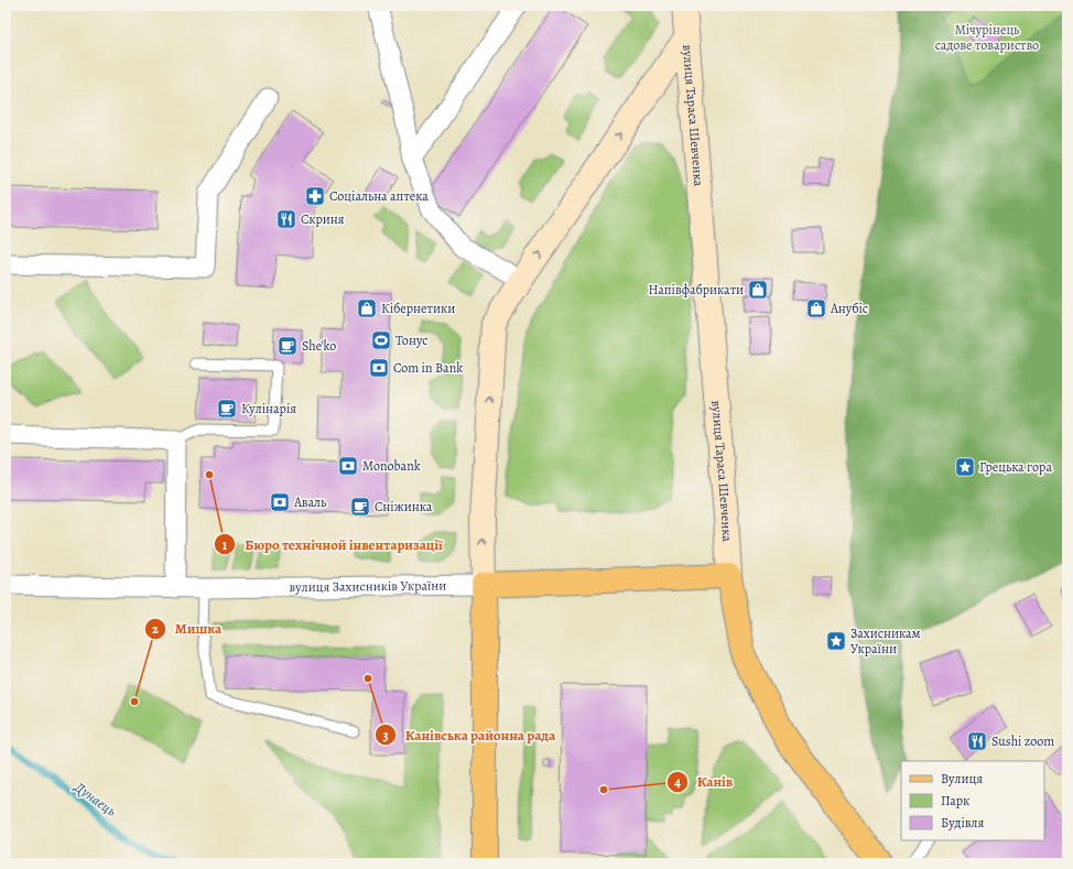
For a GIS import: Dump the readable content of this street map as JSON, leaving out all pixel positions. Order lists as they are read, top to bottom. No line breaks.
{"streets":{"main road":["вулиця Тараса Шевченка","вулиця Захисників України"]},"crossings":[["вулиця Тараса Шевченка","вулиця Захисників України"]],"water":["Дунаець"],"parks":["Мічурінець садове товариство"],"places":{"pharmacy":["Соціальна аптека"],"restaurant":["Скриня","Sushi zoom"],"shop":["Напівфабрикати","Кібернетики","Анубіс"],"sports":["Тонус"],"cafe":["She'ko","Кулінарія","Сніжинка"],"bank":["Com in Bank","Monobank","Аваль"],"place":["Грецька гора","Захисникам України"],"other":["Бюро технічной інвентаризації","Канівська районна рада","Мишка","Канів"]},"legend":["Вулиця","Парк","Будівля"]}
